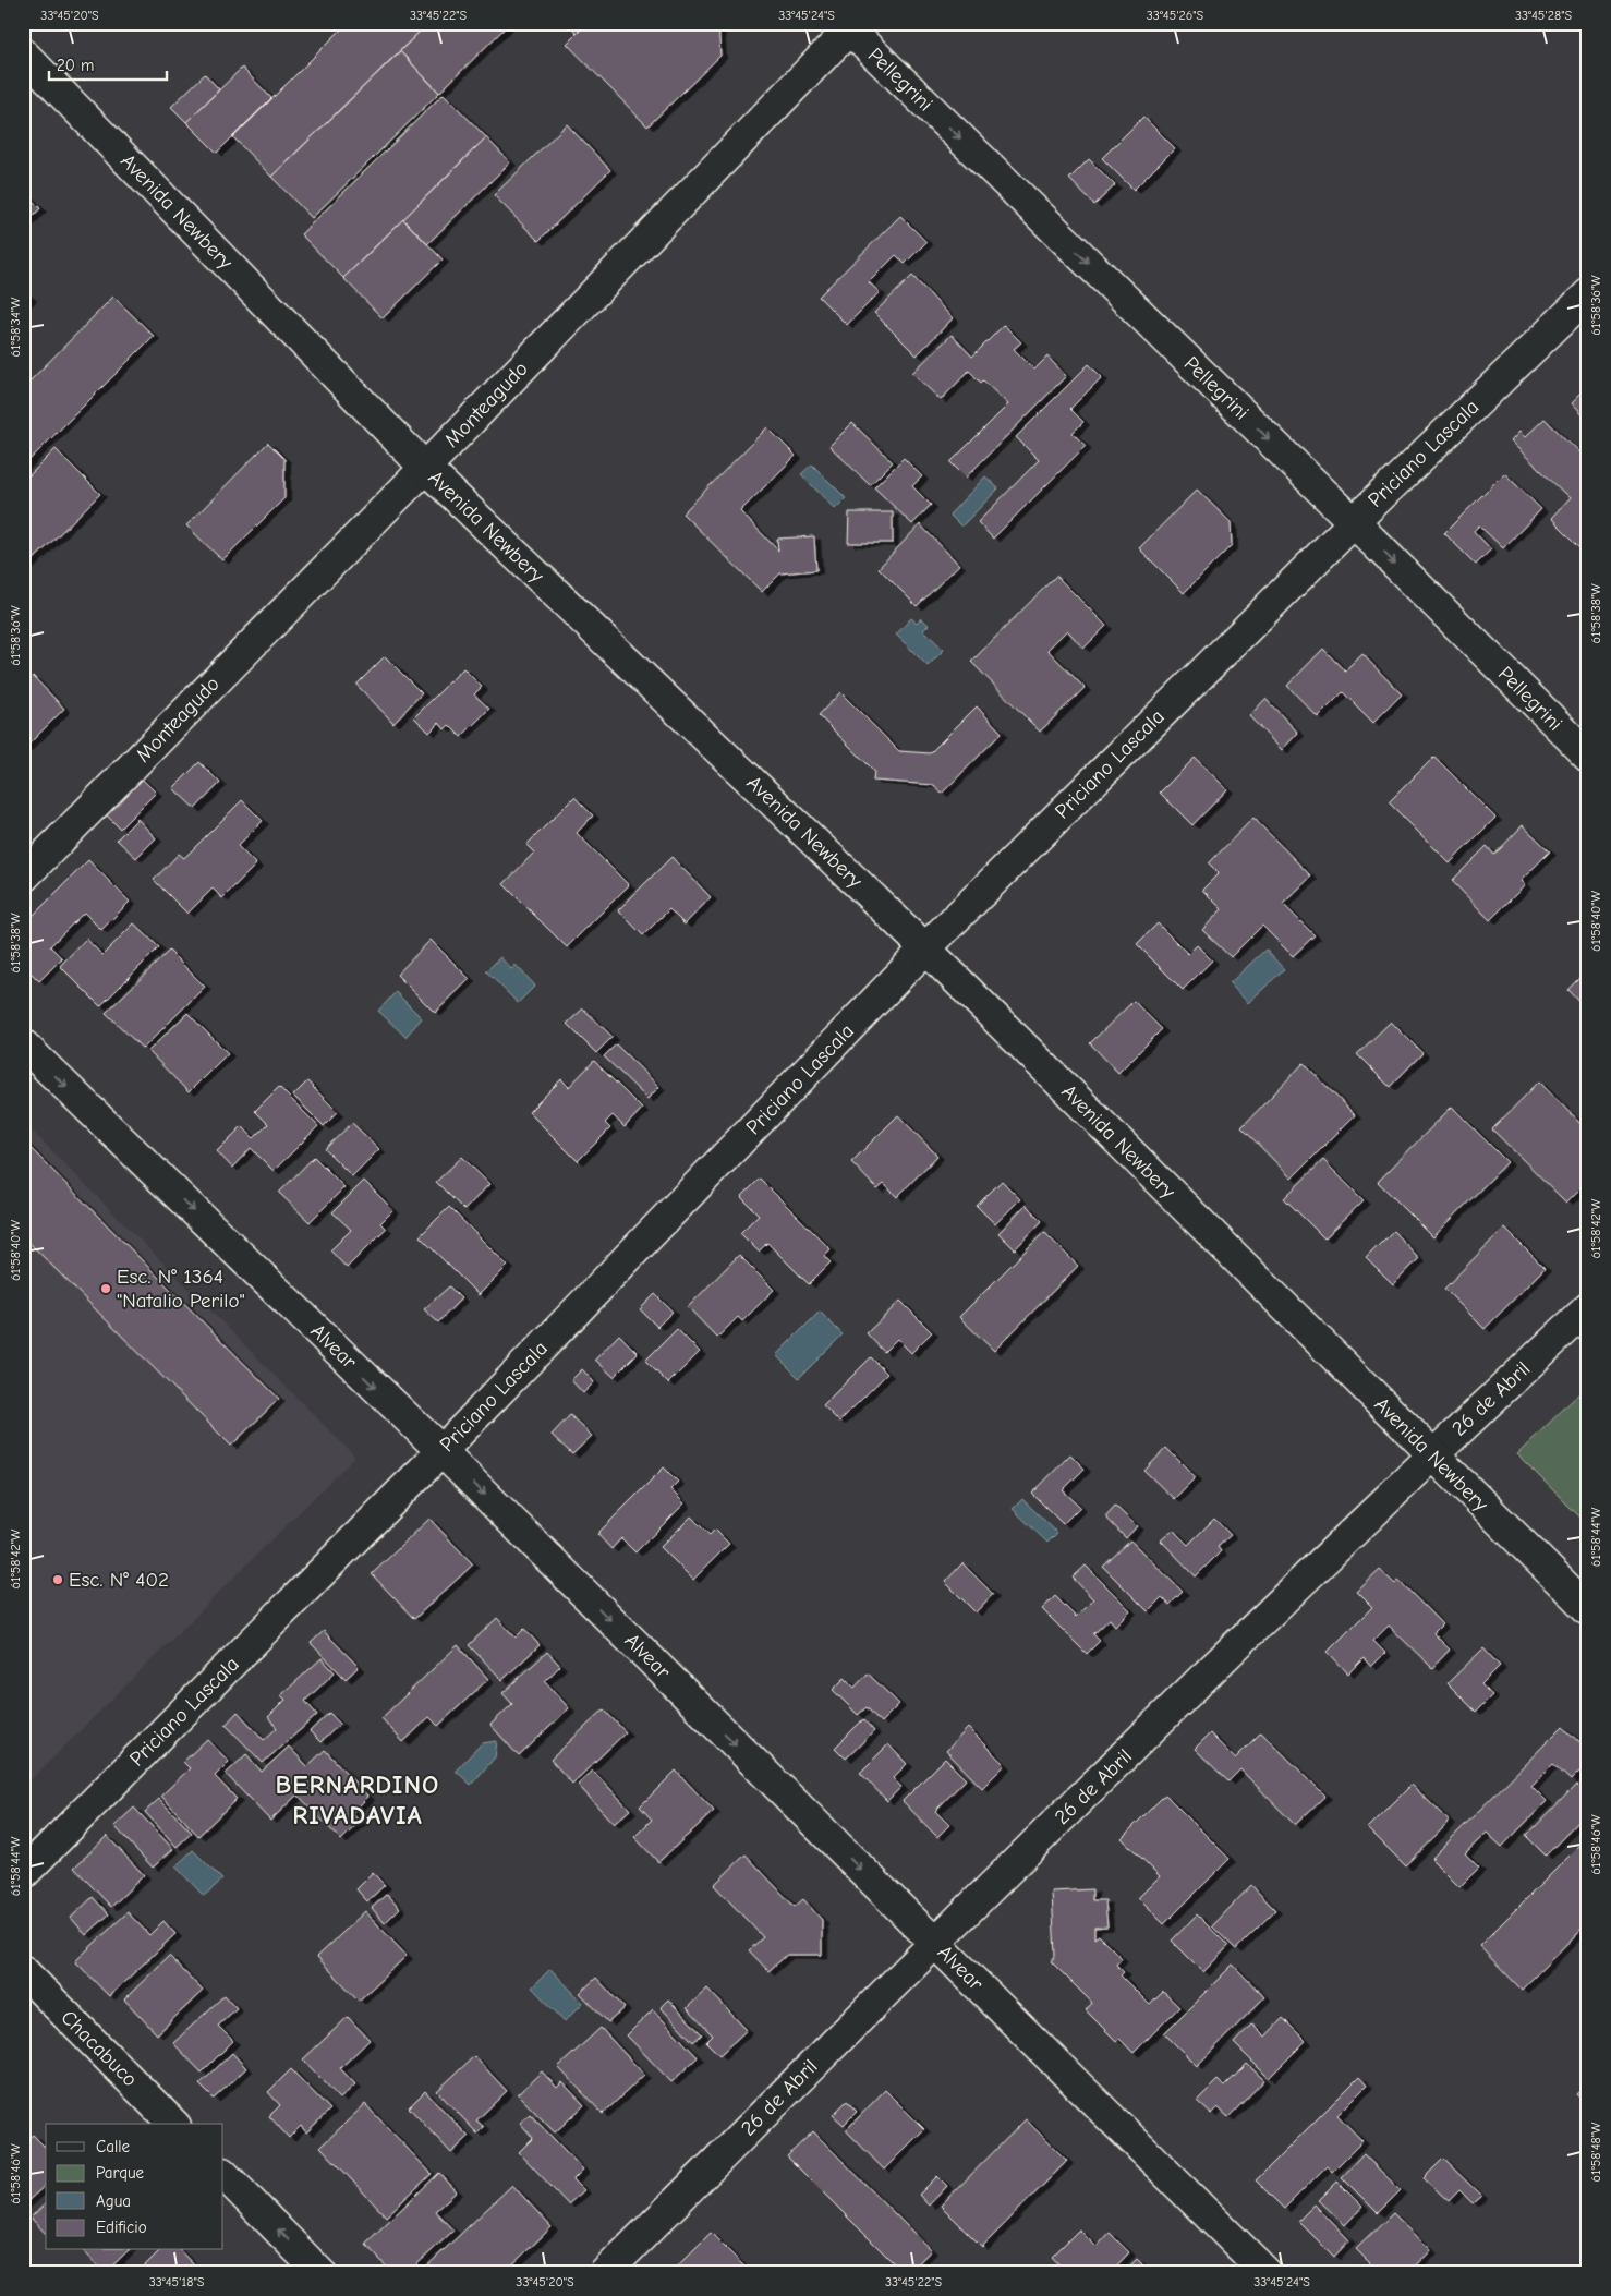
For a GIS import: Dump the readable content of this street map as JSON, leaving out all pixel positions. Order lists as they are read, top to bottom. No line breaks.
{"streets":{"street":["Pellegrini","Avenida Newbery","Monteagudo","Priciano Lascala","Alvear","26 de Abril","Chacabuco"]},"crossings":[["Pellegrini","Monteagudo"],["Pellegrini","Priciano Lascala"],["Avenida Newbery","Monteagudo"],["Avenida Newbery","Priciano Lascala"],["Avenida Newbery","26 de Abril"],["Priciano Lascala","Alvear"],["Alvear","26 de Abril"]],"one_way":["Pellegrini","Alvear"],"districts":["BERNARDINO RIVADAVIA"],"places":["Esc. N° 1364 \"Natalio Perilo\"","Esc. N° 402"],"legend":["Calle","Parque","Agua","Edificio"],"scale_bar":"20 m","coordinates":["33°45'20\"S","33°45'22\"S","33°45'24\"S","33°45'26\"S","33°45'28\"S","61°58'36\"W","61°58'34\"W","61°58'38\"W","61°58'40\"W","61°58'42\"W","61°58'44\"W","61°58'46\"W","61°58'48\"W","33°45'18\"S"]}
